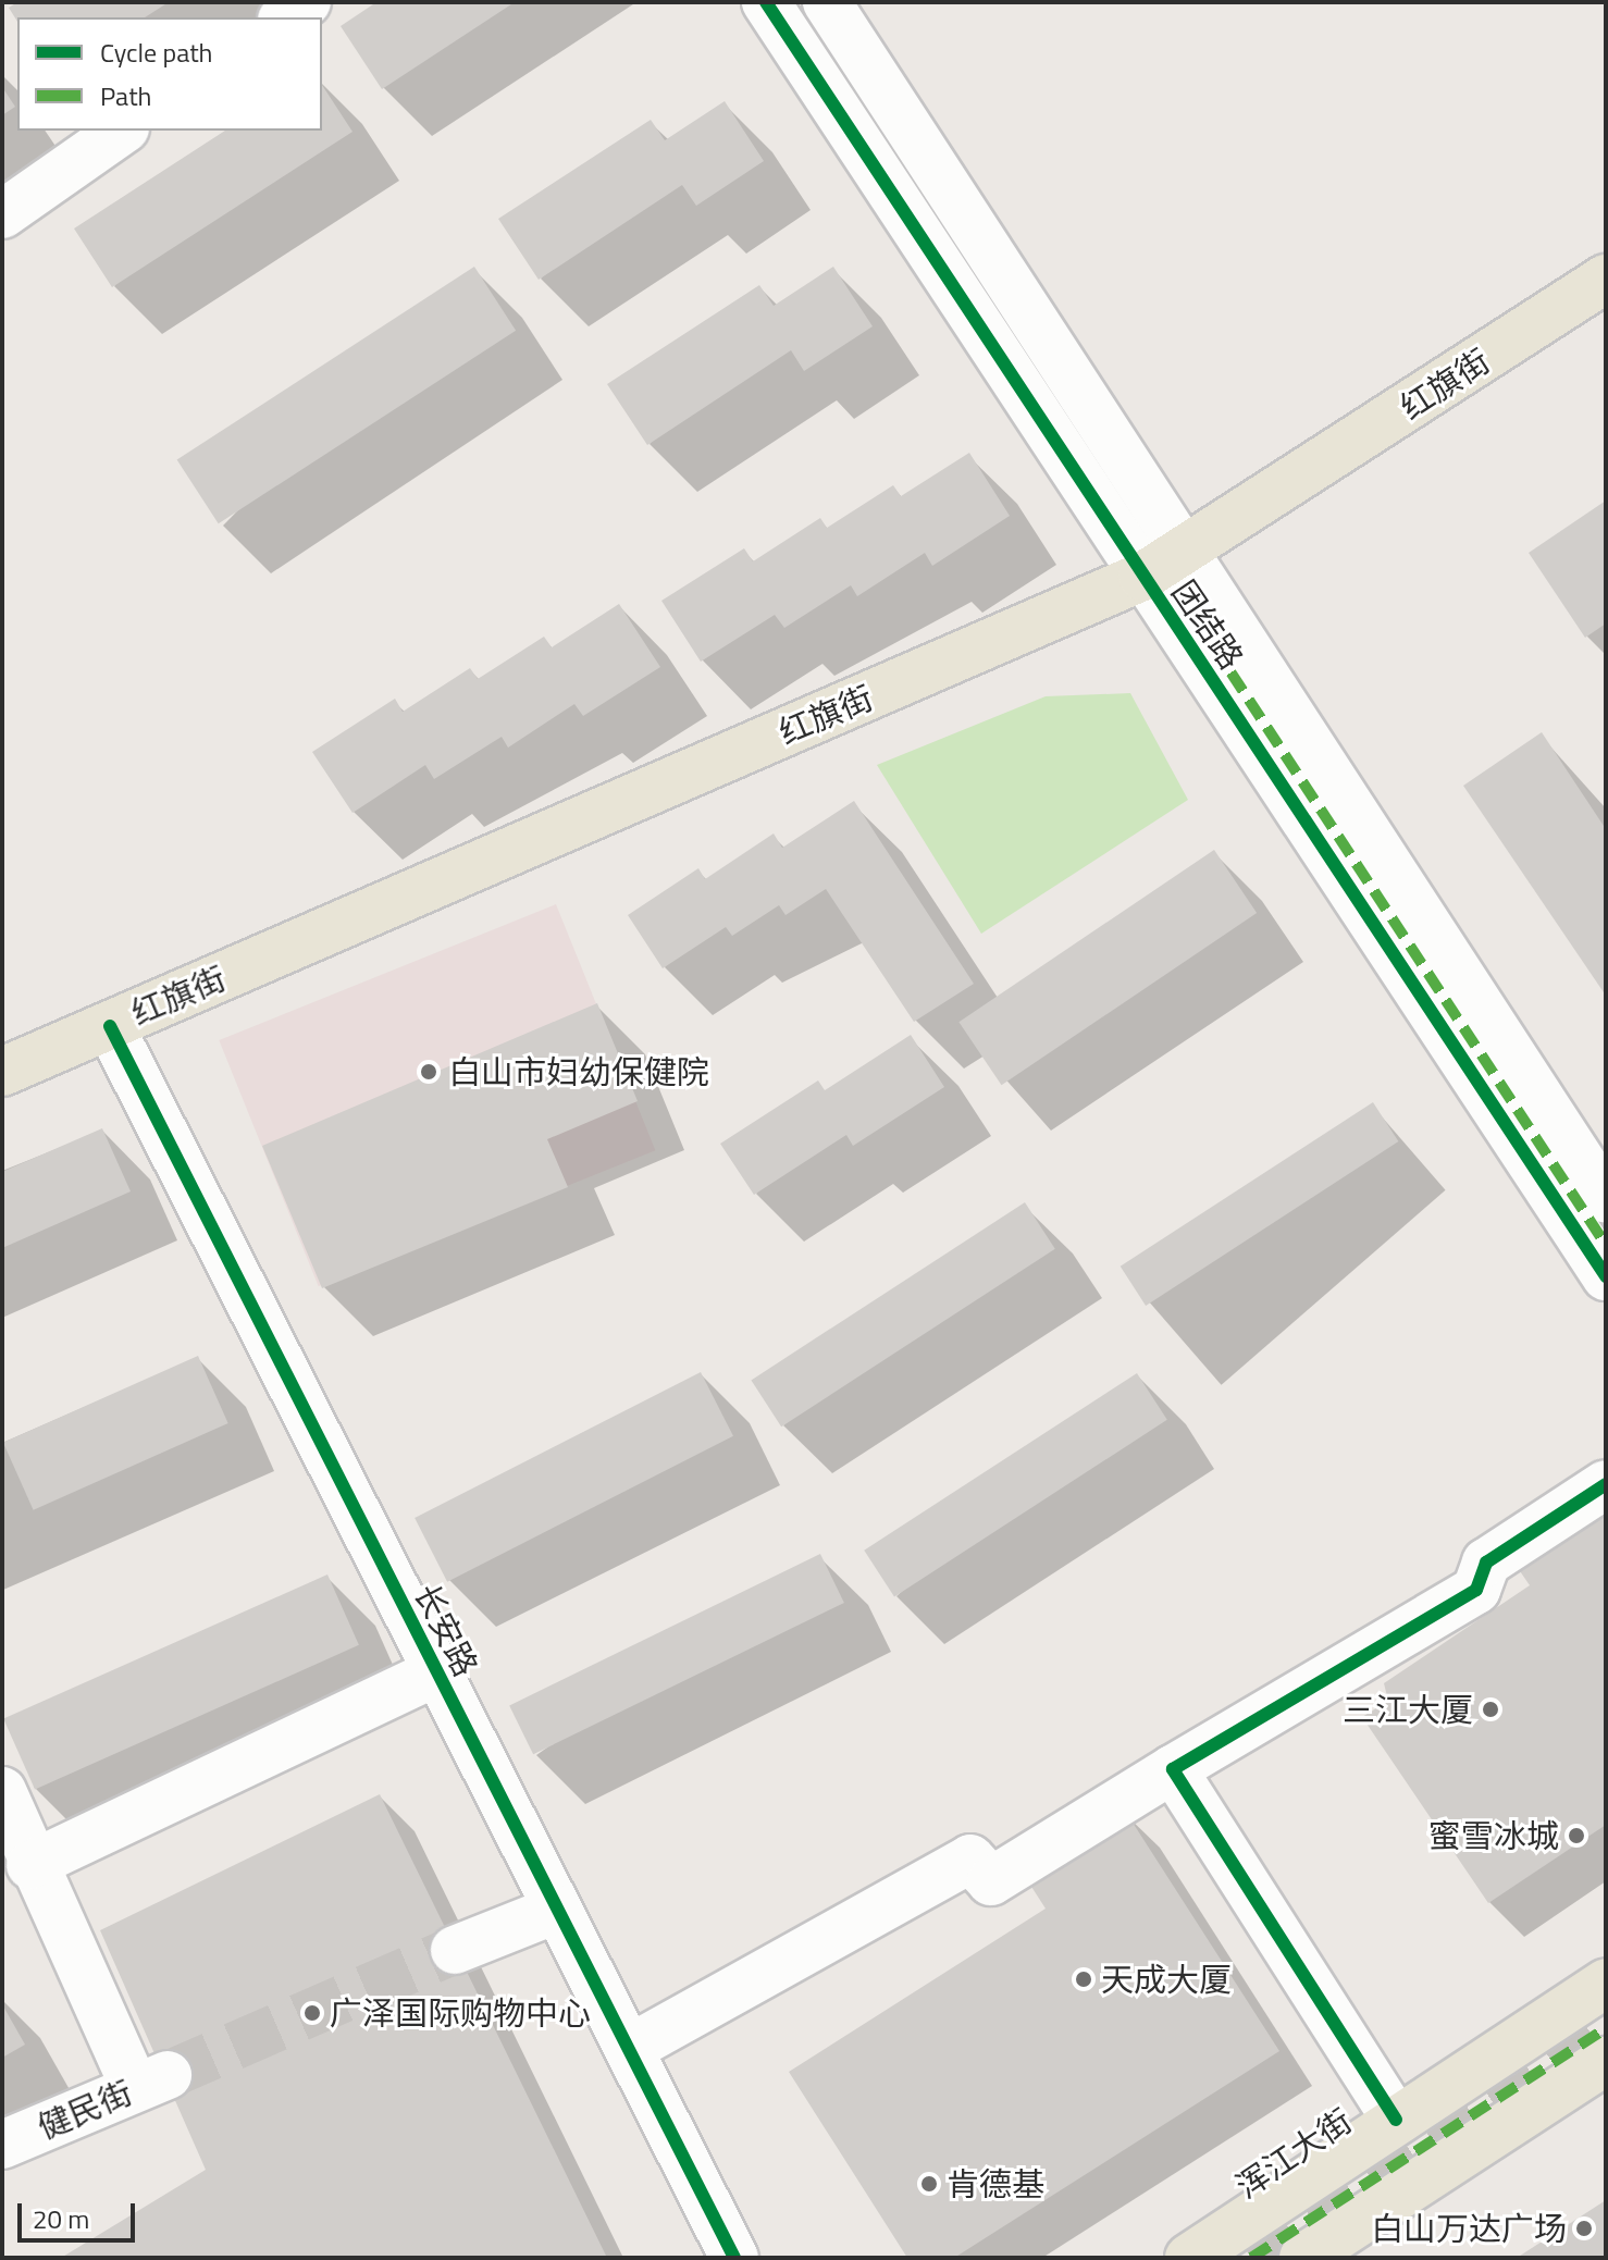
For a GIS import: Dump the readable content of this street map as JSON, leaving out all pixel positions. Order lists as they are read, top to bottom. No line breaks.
{"streets":{"main road":["红旗街","浑江大街"],"street":["团结路","长安路","健民街"]},"crossings":[["红旗街","团结路"],["红旗街","长安路"]],"places":["白山市妇幼保健院","三江大厦","蜜雪冰城","天成大厦","广泽国际购物中心","肯德基","白山万达广场"],"legend":["Cycle path","Path"],"scale_bar":"20 m"}
